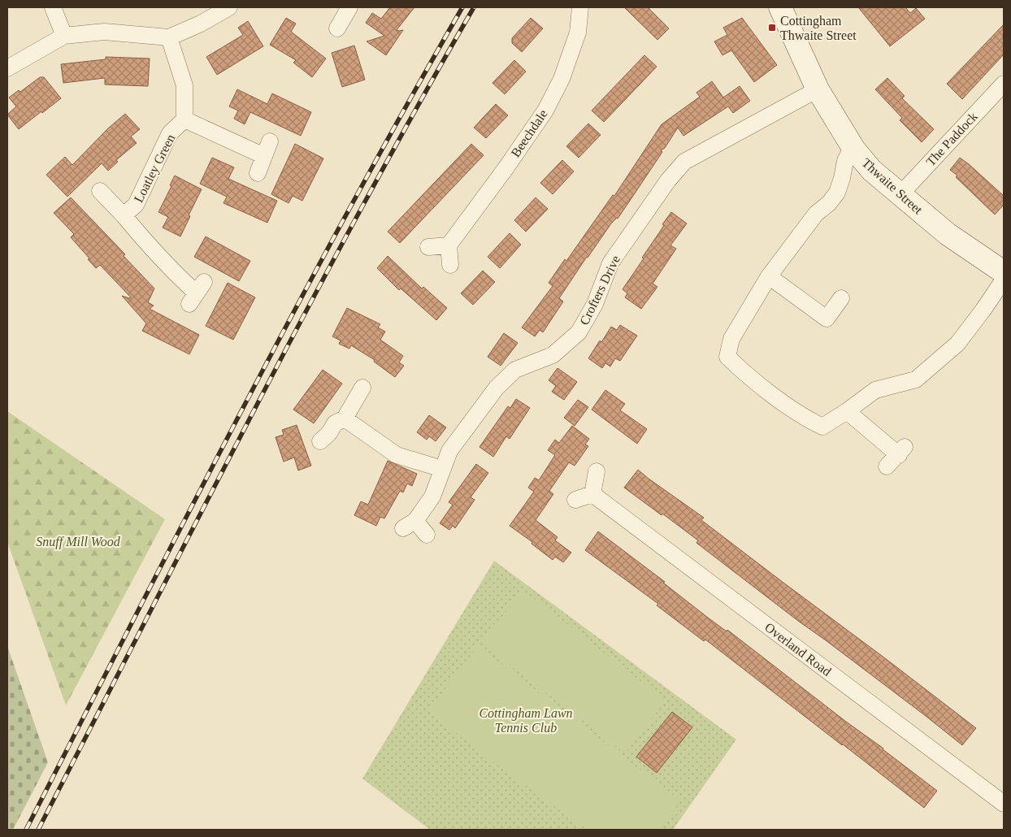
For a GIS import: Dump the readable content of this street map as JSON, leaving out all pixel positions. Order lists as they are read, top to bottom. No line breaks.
{"streets":{"main road":["Thwaite Street"],"street":["Beechdale","The Paddock","Loatley Green","Crofters Drive","Overland Road"]},"crossings":[["The Paddock","Thwaite Street"],["Thwaite Street","Crofters Drive"]],"parks":["Snuff Mill Wood","Cottingham Lawn Tennis Club"],"places":{"transit":["Cottingham Thwaite Street"]}}
